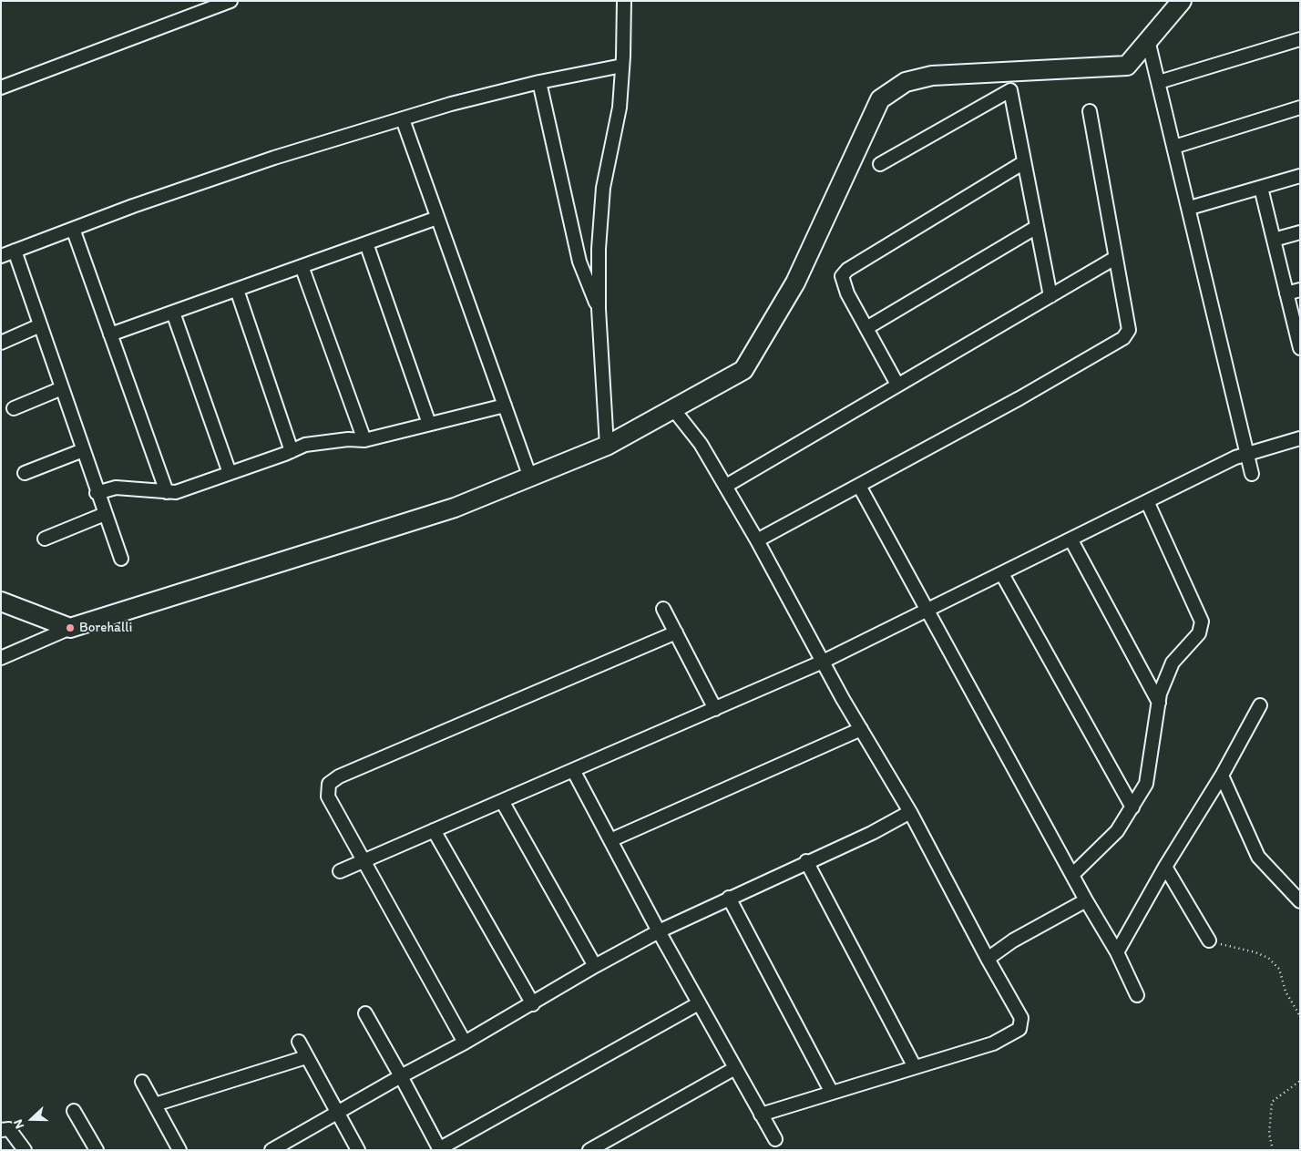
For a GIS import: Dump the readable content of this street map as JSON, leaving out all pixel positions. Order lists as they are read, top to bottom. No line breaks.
{"places":["Borehalli"],"north":"left"}
